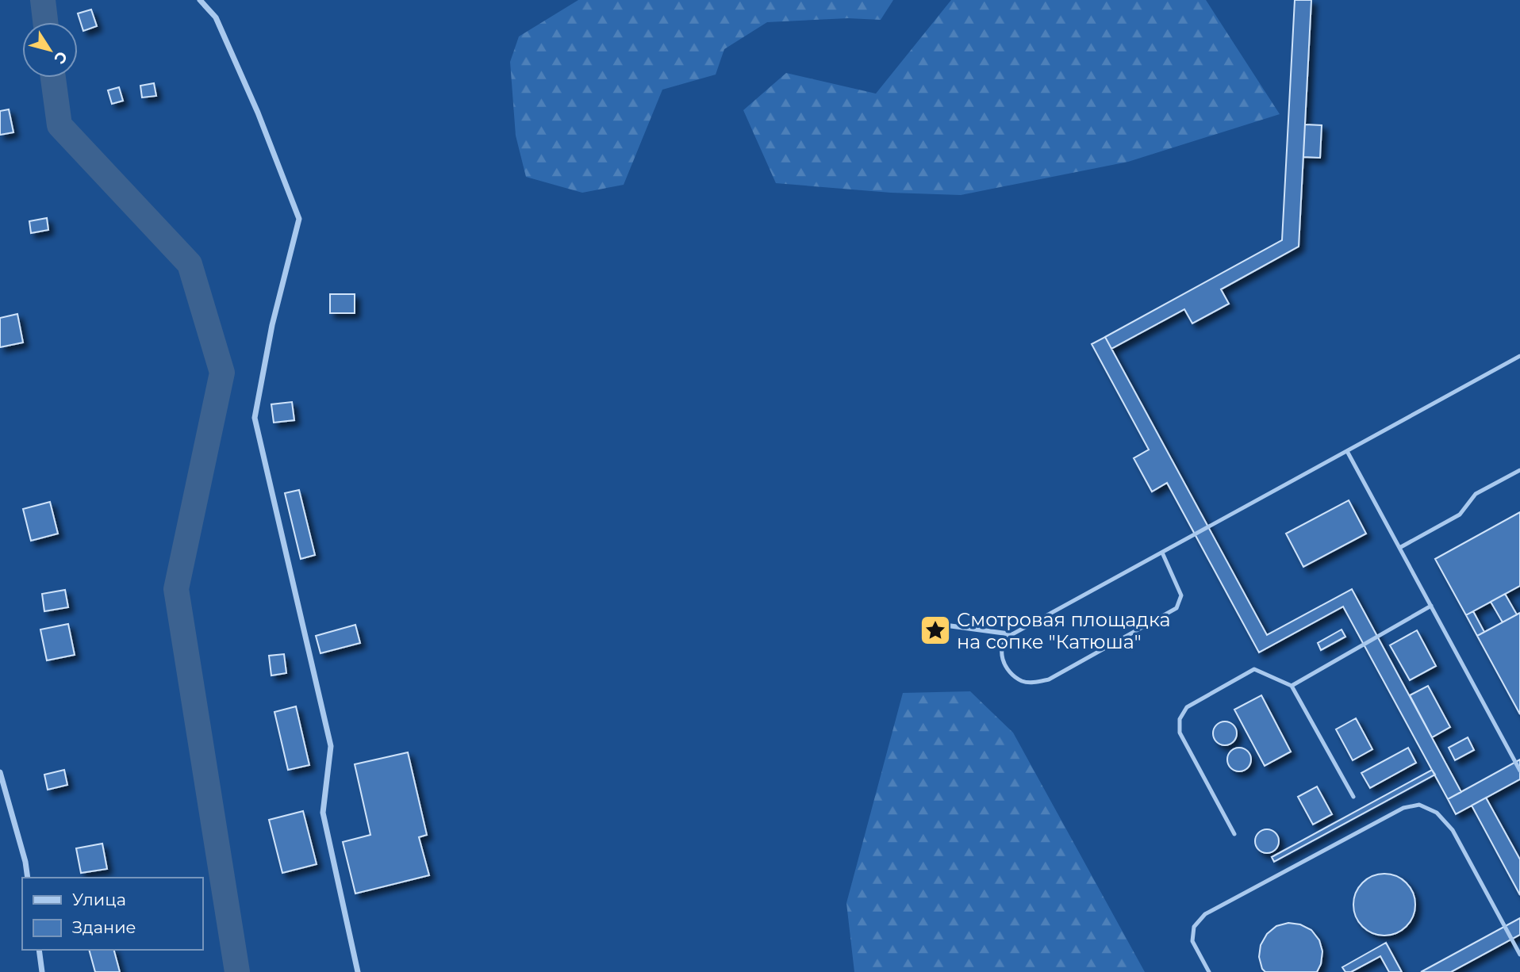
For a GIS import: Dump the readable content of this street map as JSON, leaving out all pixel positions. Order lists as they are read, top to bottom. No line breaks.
{"places":{"place":["Смотровая площадка на сопке \"Катюша\""]},"legend":["Улица","Здание"],"north":"bottom right"}
